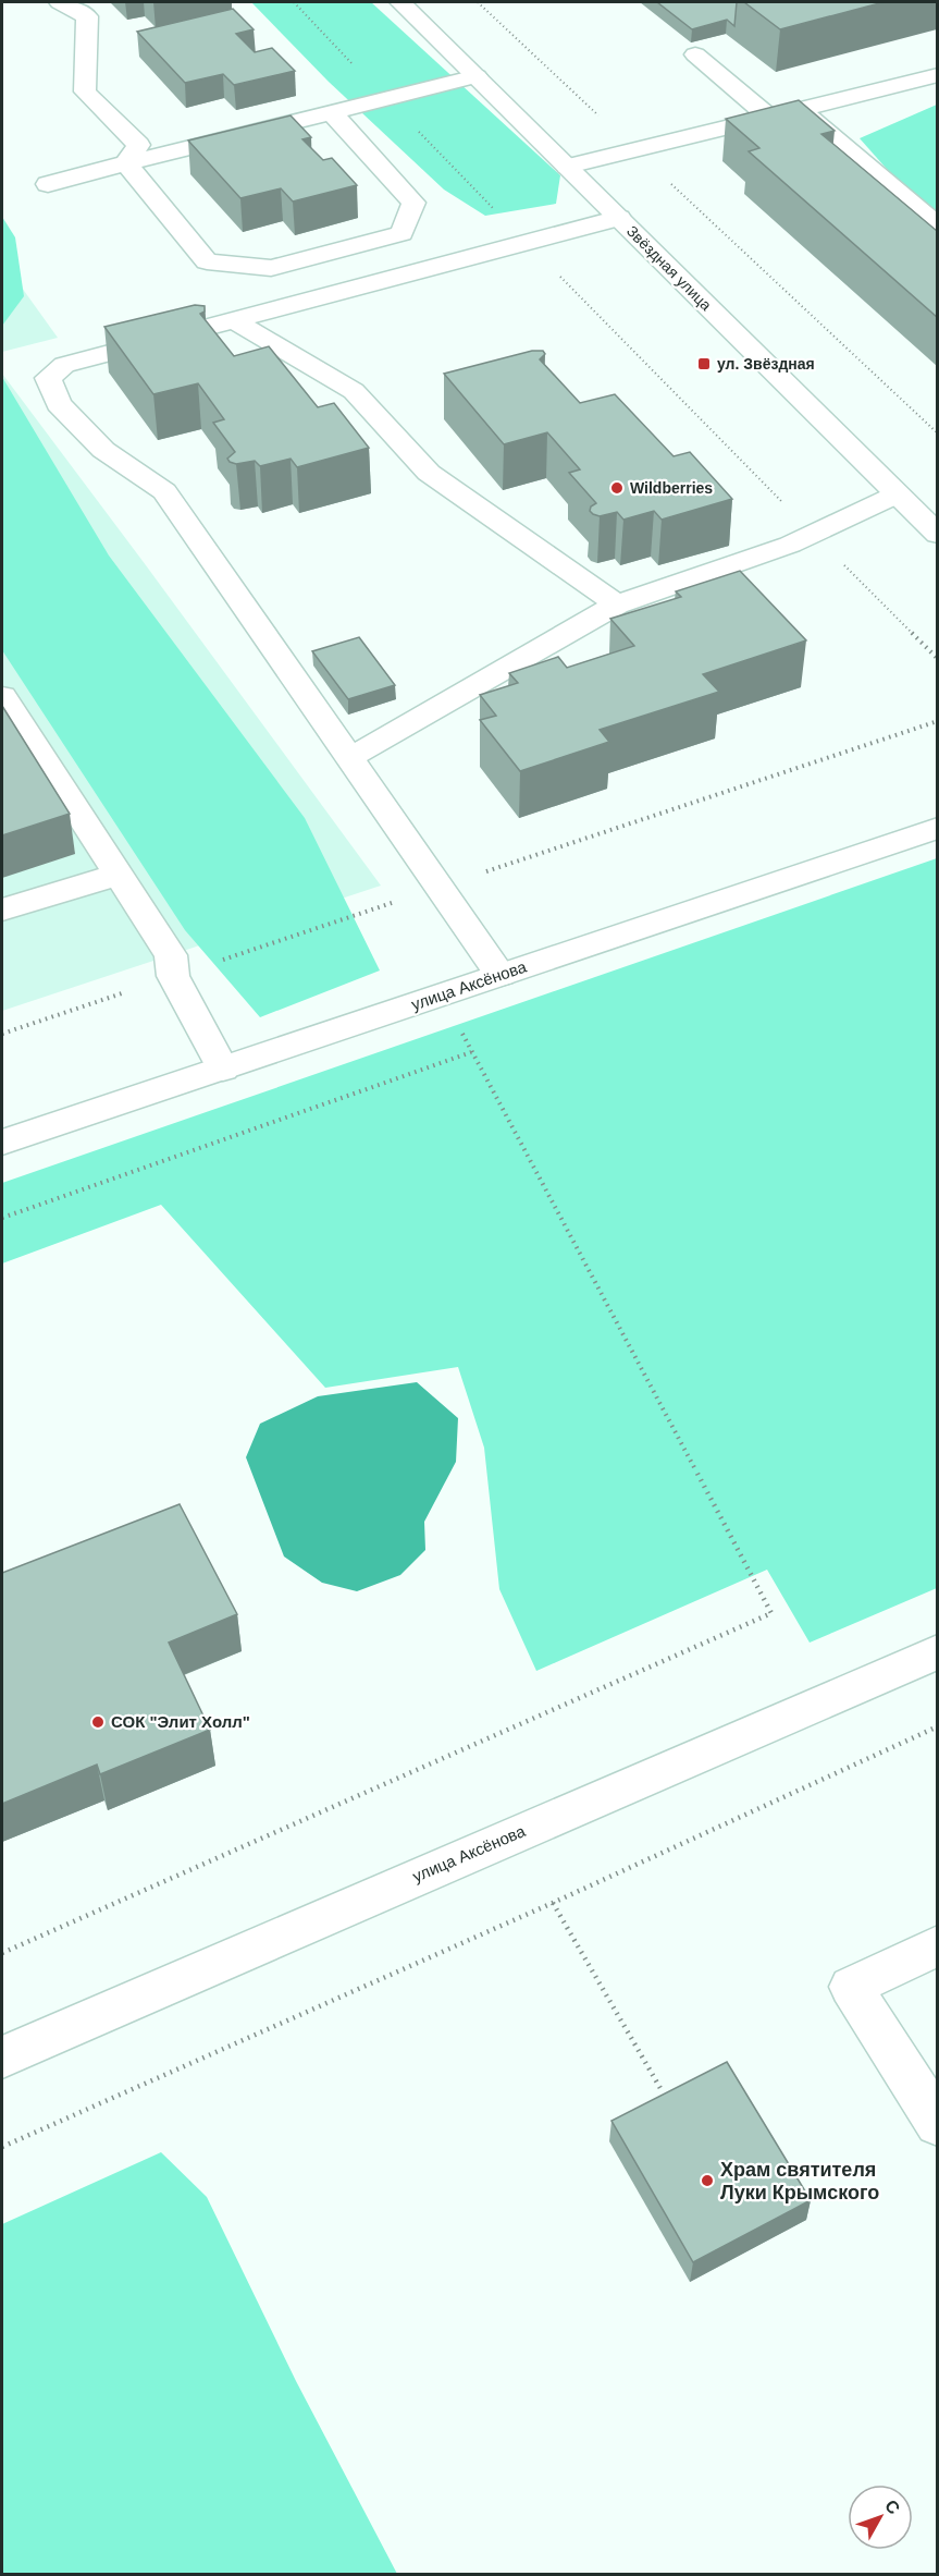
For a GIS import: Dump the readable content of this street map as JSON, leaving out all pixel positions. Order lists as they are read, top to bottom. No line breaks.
{"streets":{"street":["Звёздная улица","улица Аксёнова"]},"places":{"transit":["ул. Звёздная"],"other":["Wildberries","СОК \"Элит Холл\"","Храм святителя Луки Крымского"]},"north":"top right"}
